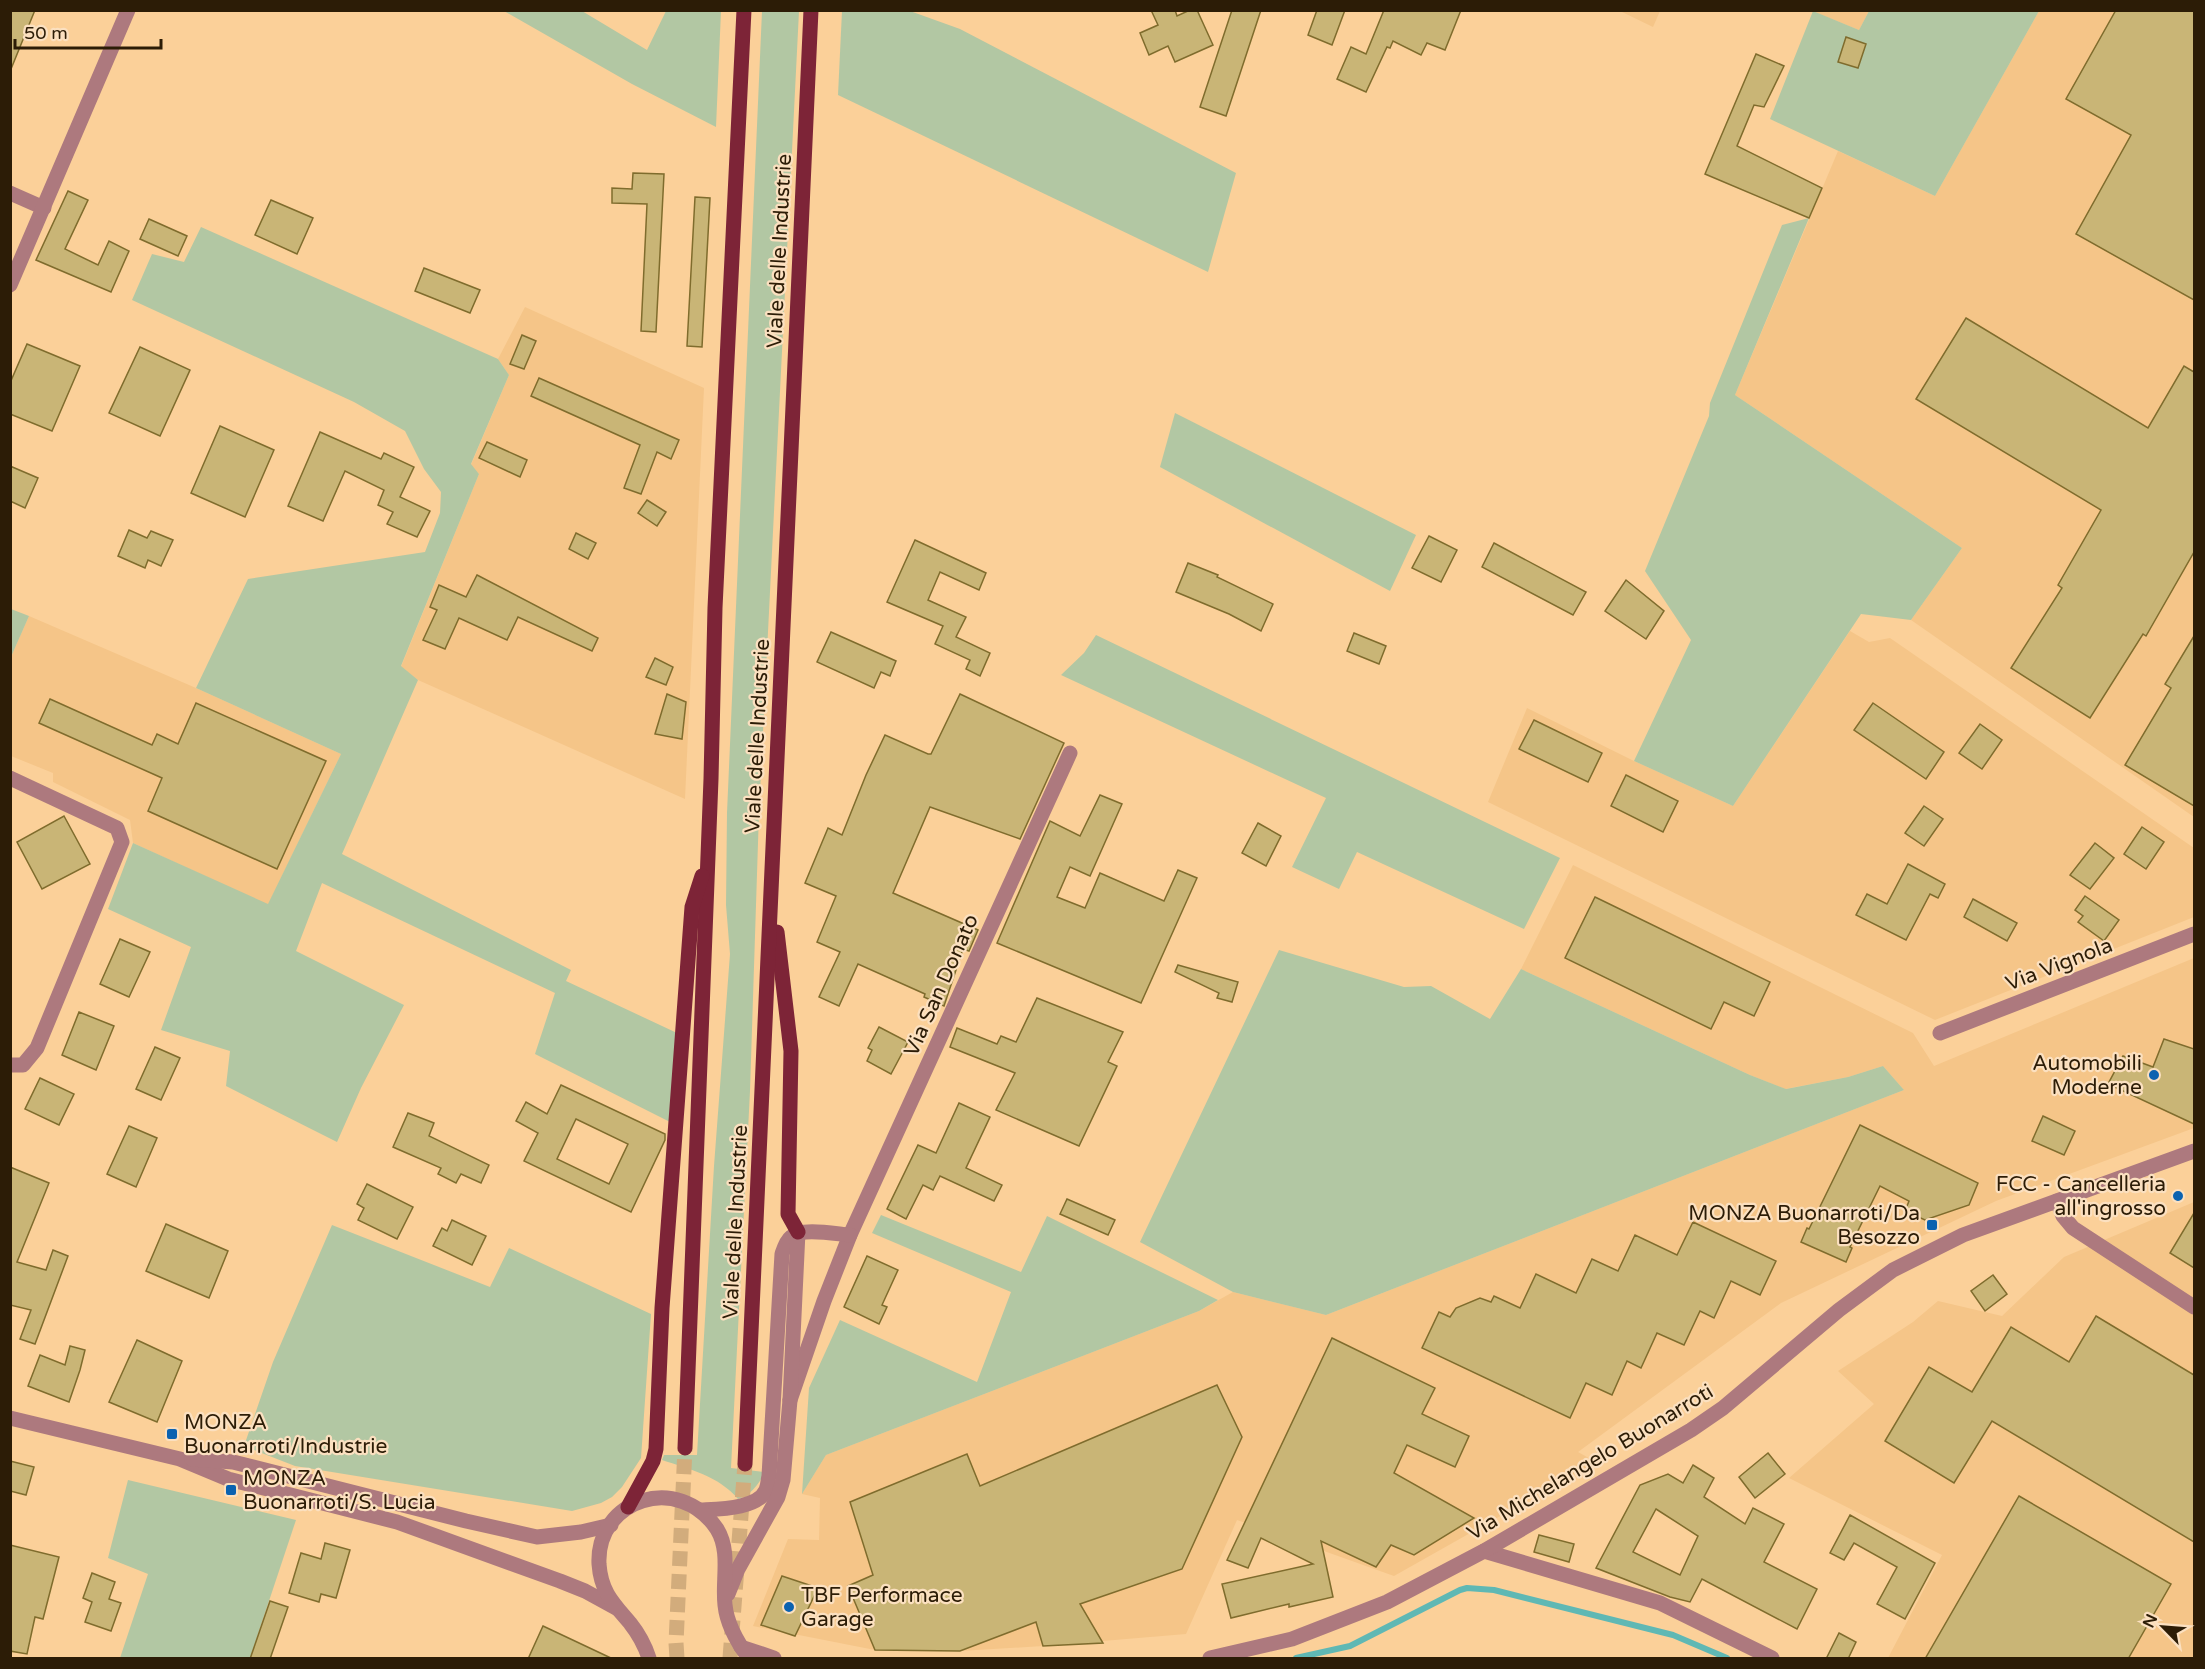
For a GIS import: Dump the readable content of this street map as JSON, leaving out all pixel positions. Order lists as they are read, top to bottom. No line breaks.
{"streets":{"main road":["Viale delle Industrie"],"street":["Via Vignola","Via San Donato","Via Michelangelo Buonarroti"]},"places":{"other":["Automobili Moderne","FCC - Cancelleria all'ingrosso","TBF Performace Garage"],"transit":["MONZA Buonarroti/Da Besozzo","MONZA Buonarroti/Industrie","MONZA Buonarroti/S. Lucia"]},"scale_bar":"50 m","north":"top left"}
